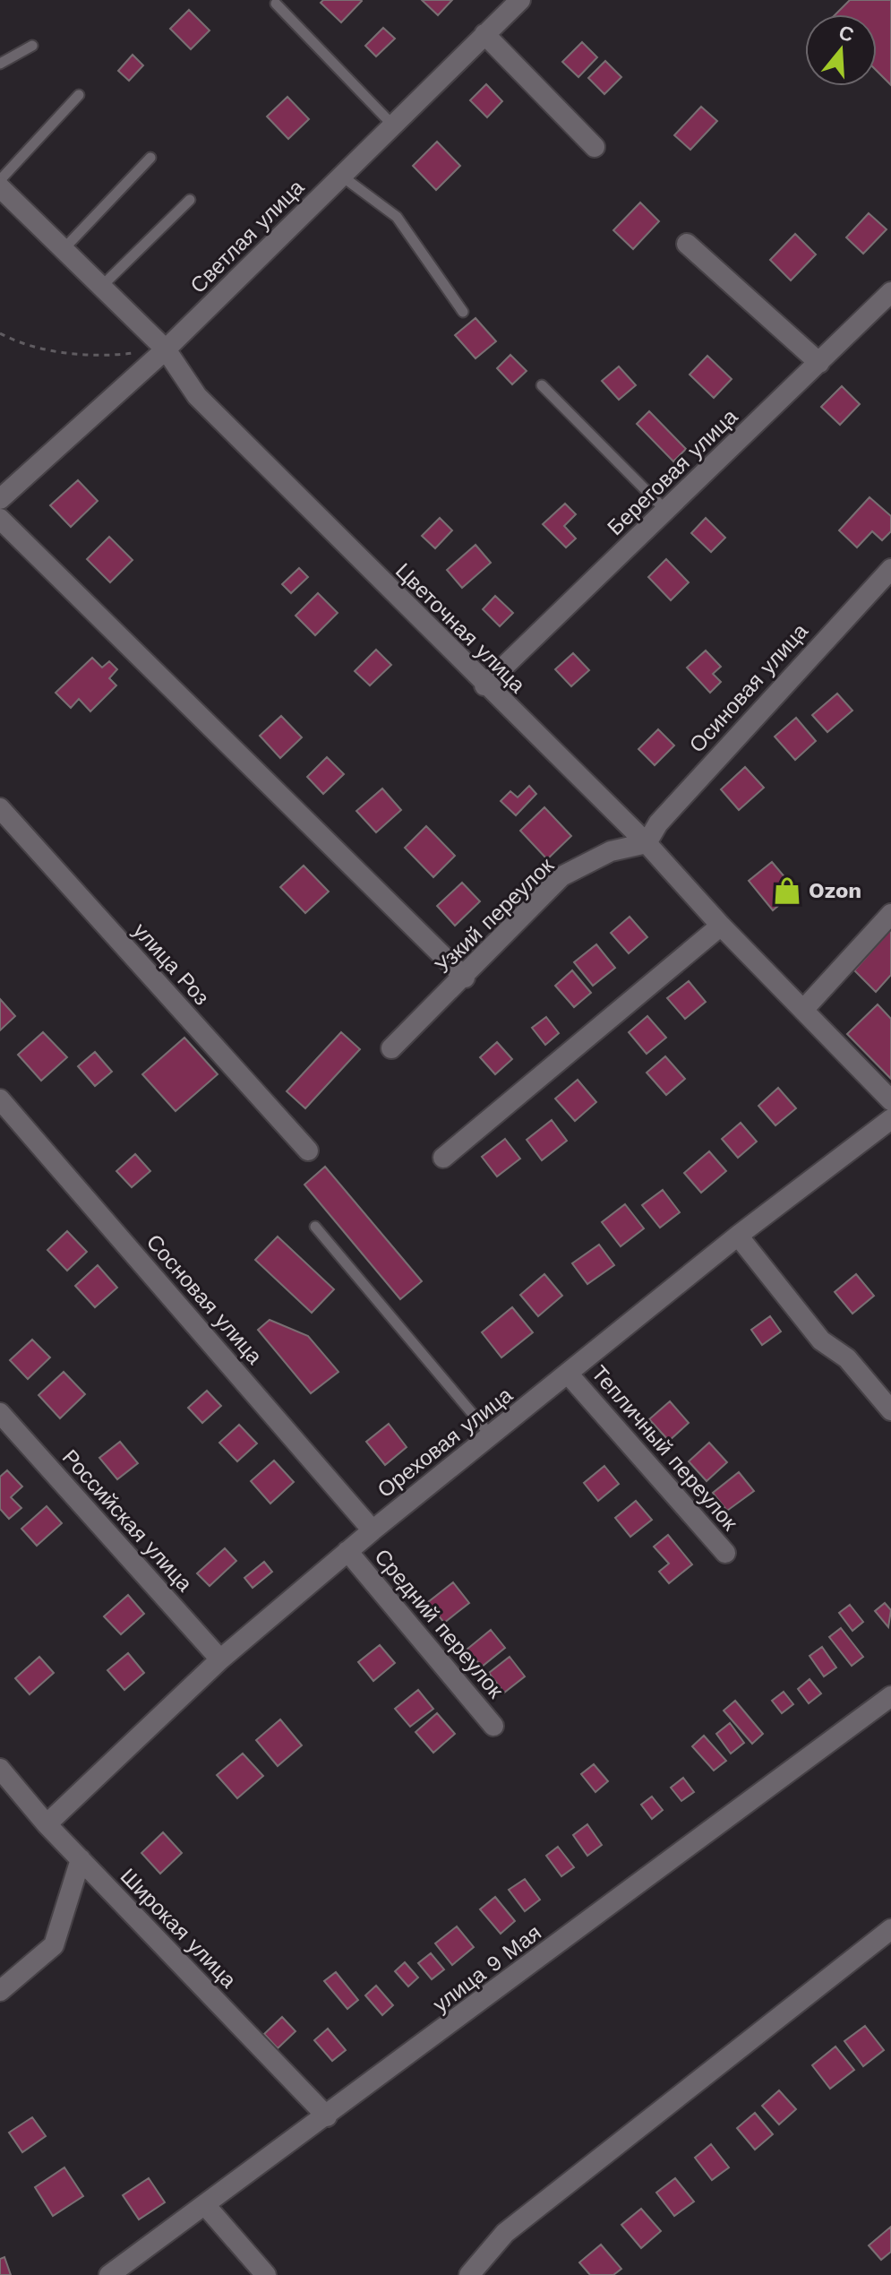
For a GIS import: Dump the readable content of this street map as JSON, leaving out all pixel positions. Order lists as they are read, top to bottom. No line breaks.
{"streets":{"street":["Светлая улица","Береговая улица","Цветочная улица","Осиновая улица","Узкий переулок","улица Роз","Сосновая улица","Ореховая улица","Тепличный переулок","Российская улица","Средний переулок","Широкая улица","улица 9 Мая"]},"crossings":[["Светлая улица","Цветочная улица"],["Береговая улица","Цветочная улица"],["Цветочная улица","Осиновая улица"],["Цветочная улица","Узкий переулок"],["Осиновая улица","Узкий переулок"],["Сосновая улица","Ореховая улица"],["Ореховая улица","Тепличный переулок"],["Ореховая улица","Российская улица"],["Ореховая улица","Средний переулок"],["Ореховая улица","Широкая улица"],["Широкая улица","улица 9 Мая"]],"places":{"shop":["Ozon"]},"north":"top"}
